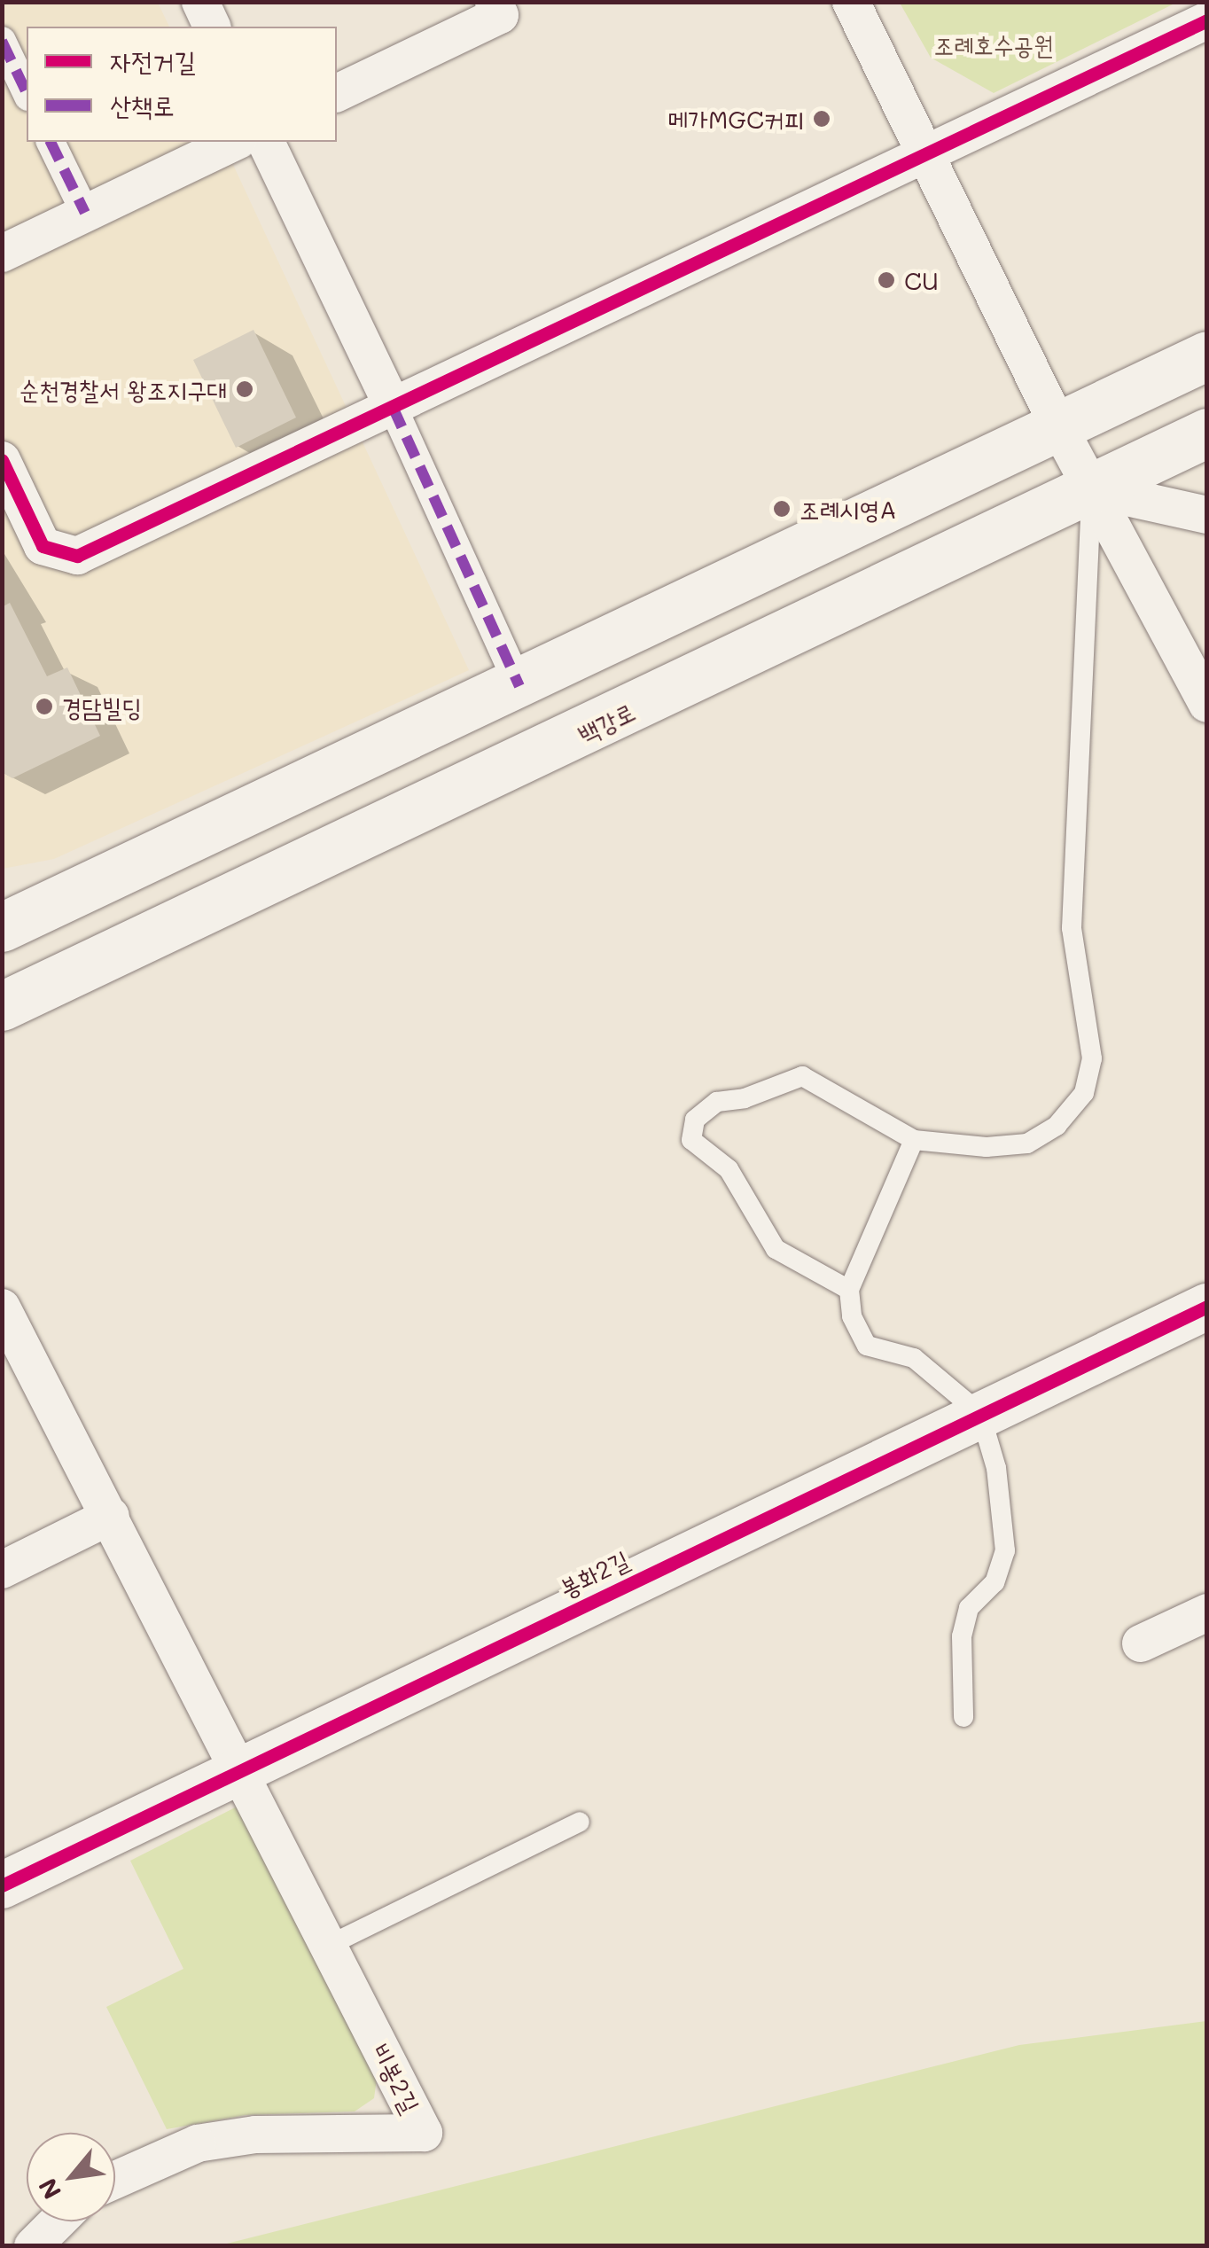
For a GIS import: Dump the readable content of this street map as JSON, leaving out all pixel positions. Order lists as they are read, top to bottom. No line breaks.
{"streets":{"main road":["백강로"],"street":["봉화2길","비봉2길"]},"crossings":[["봉화2길","비봉2길"]],"parks":["조례호수공원"],"places":["메가MGC커피","CU","순천경찰서 왕조지구대","조례시영A","경담빌딩"],"legend":["자전거길","산책로"],"north":"bottom left"}
